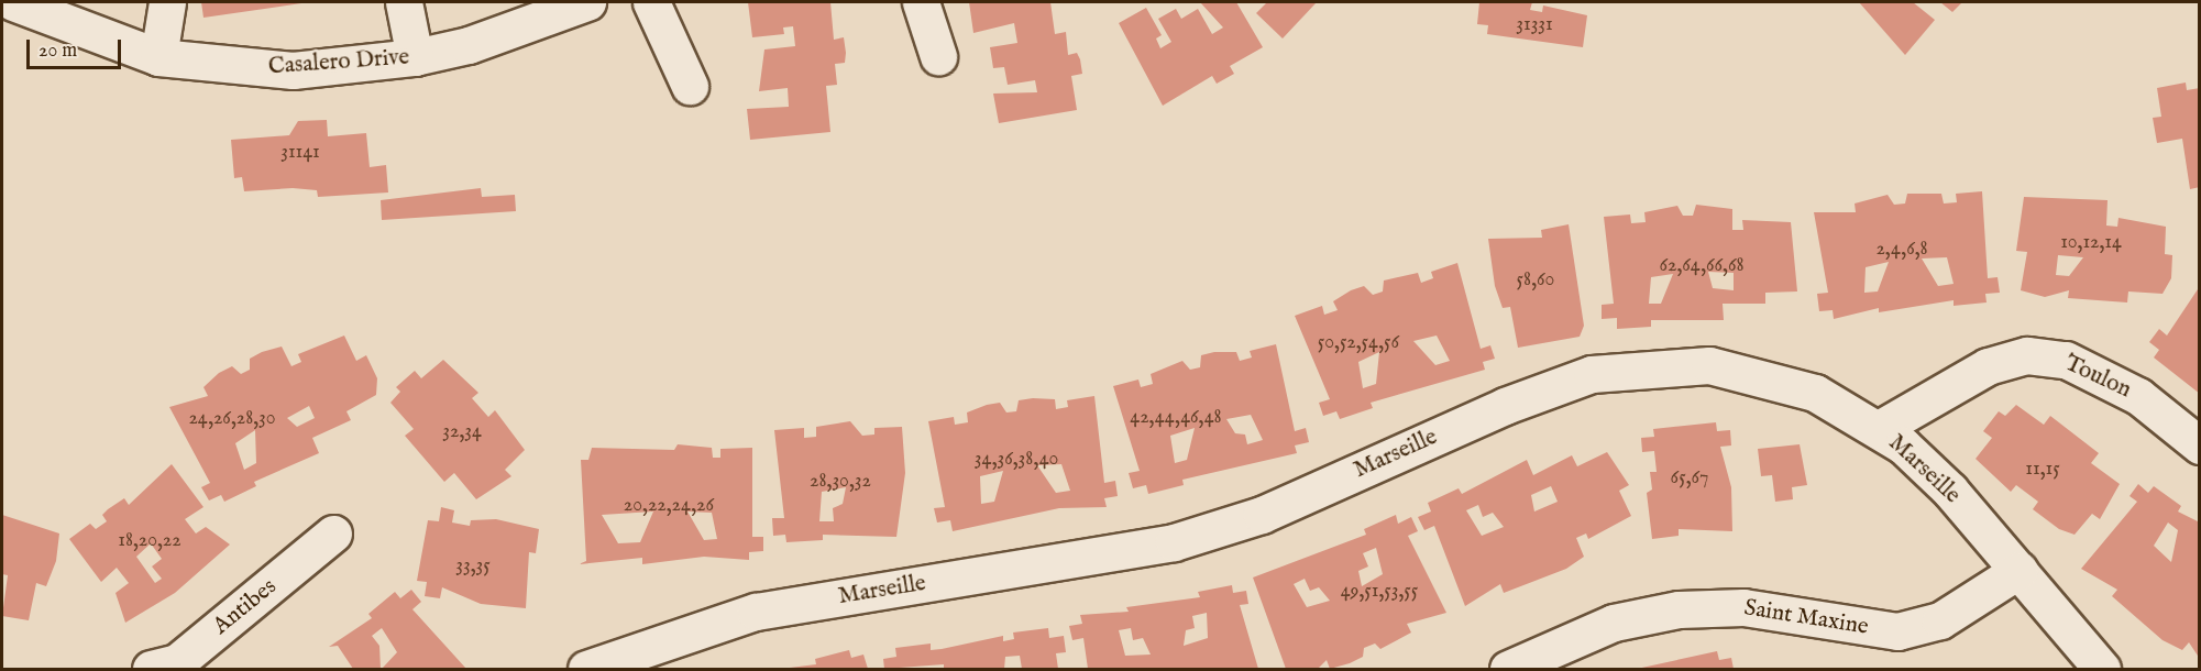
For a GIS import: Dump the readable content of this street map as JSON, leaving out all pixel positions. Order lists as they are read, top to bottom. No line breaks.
{"streets":{"street":["Casalero Drive","Toulon","Marseille","Antibes","Saint Maxine"]},"crossings":[["Toulon","Marseille"],["Marseille","Saint Maxine"]],"house_numbers":["31331","31141","10,12,14","2,4,6,8","62,64,66,68","58,60","50,52,54,56","42,44,46,48","24,26,28,30","32,34","34,36,38,40","11,15","65,67","28,30,32","20,22,24,26","18,20,22","33,35","49,51,53,55"],"scale_bar":"20 m"}
